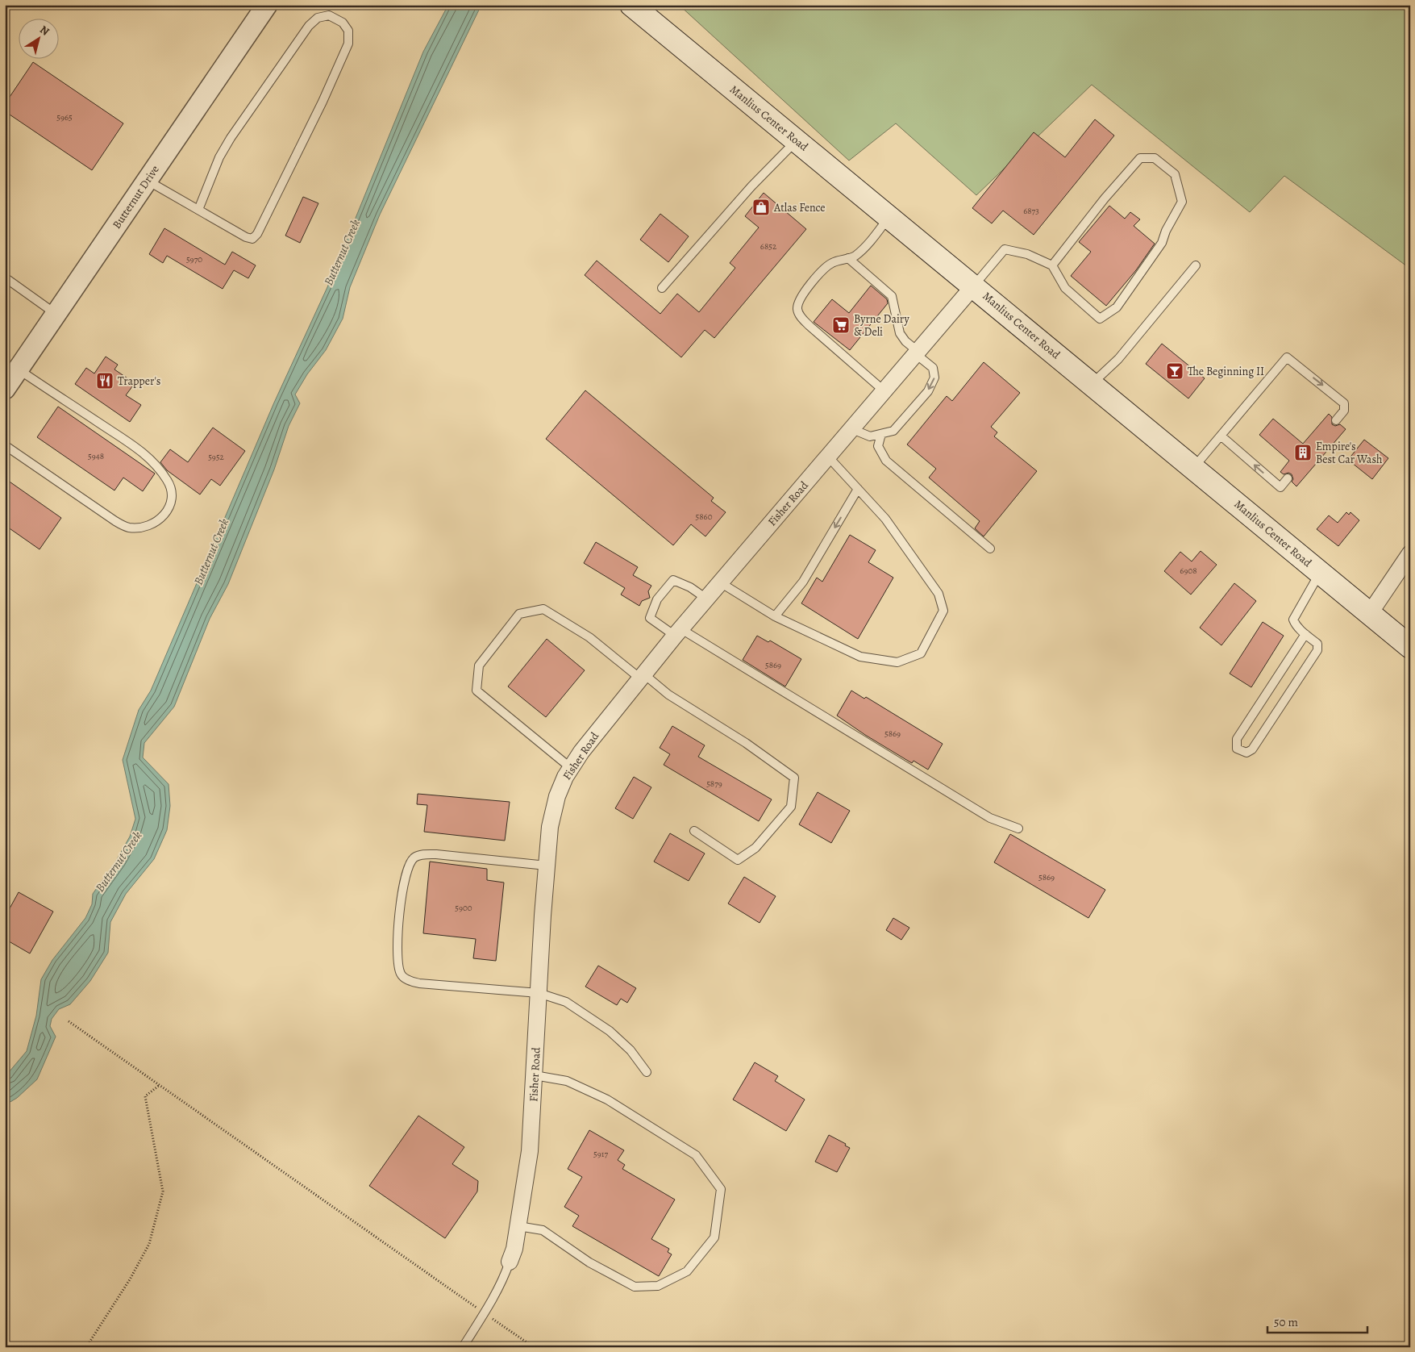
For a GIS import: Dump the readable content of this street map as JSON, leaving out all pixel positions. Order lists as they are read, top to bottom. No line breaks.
{"streets":{"main road":["Manlius Center Road"],"street":["Butternut Drive","Fisher Road"]},"crossings":[["Manlius Center Road","Fisher Road"]],"water":["Butternut Creek"],"places":{"shop":["Atlas Fence"],"supermarket":["Byrne Dairy & Deli"],"bar":["The Beginning II"],"restaurant":["Trapper's"],"building":["Empire's Best Car Wash"]},"house_numbers":["5965","6873","6852","5970","5948","5952","5860","6908","5869","5869","5879","5869","5900","5917"],"scale_bar":"50 m","north":"top right"}
